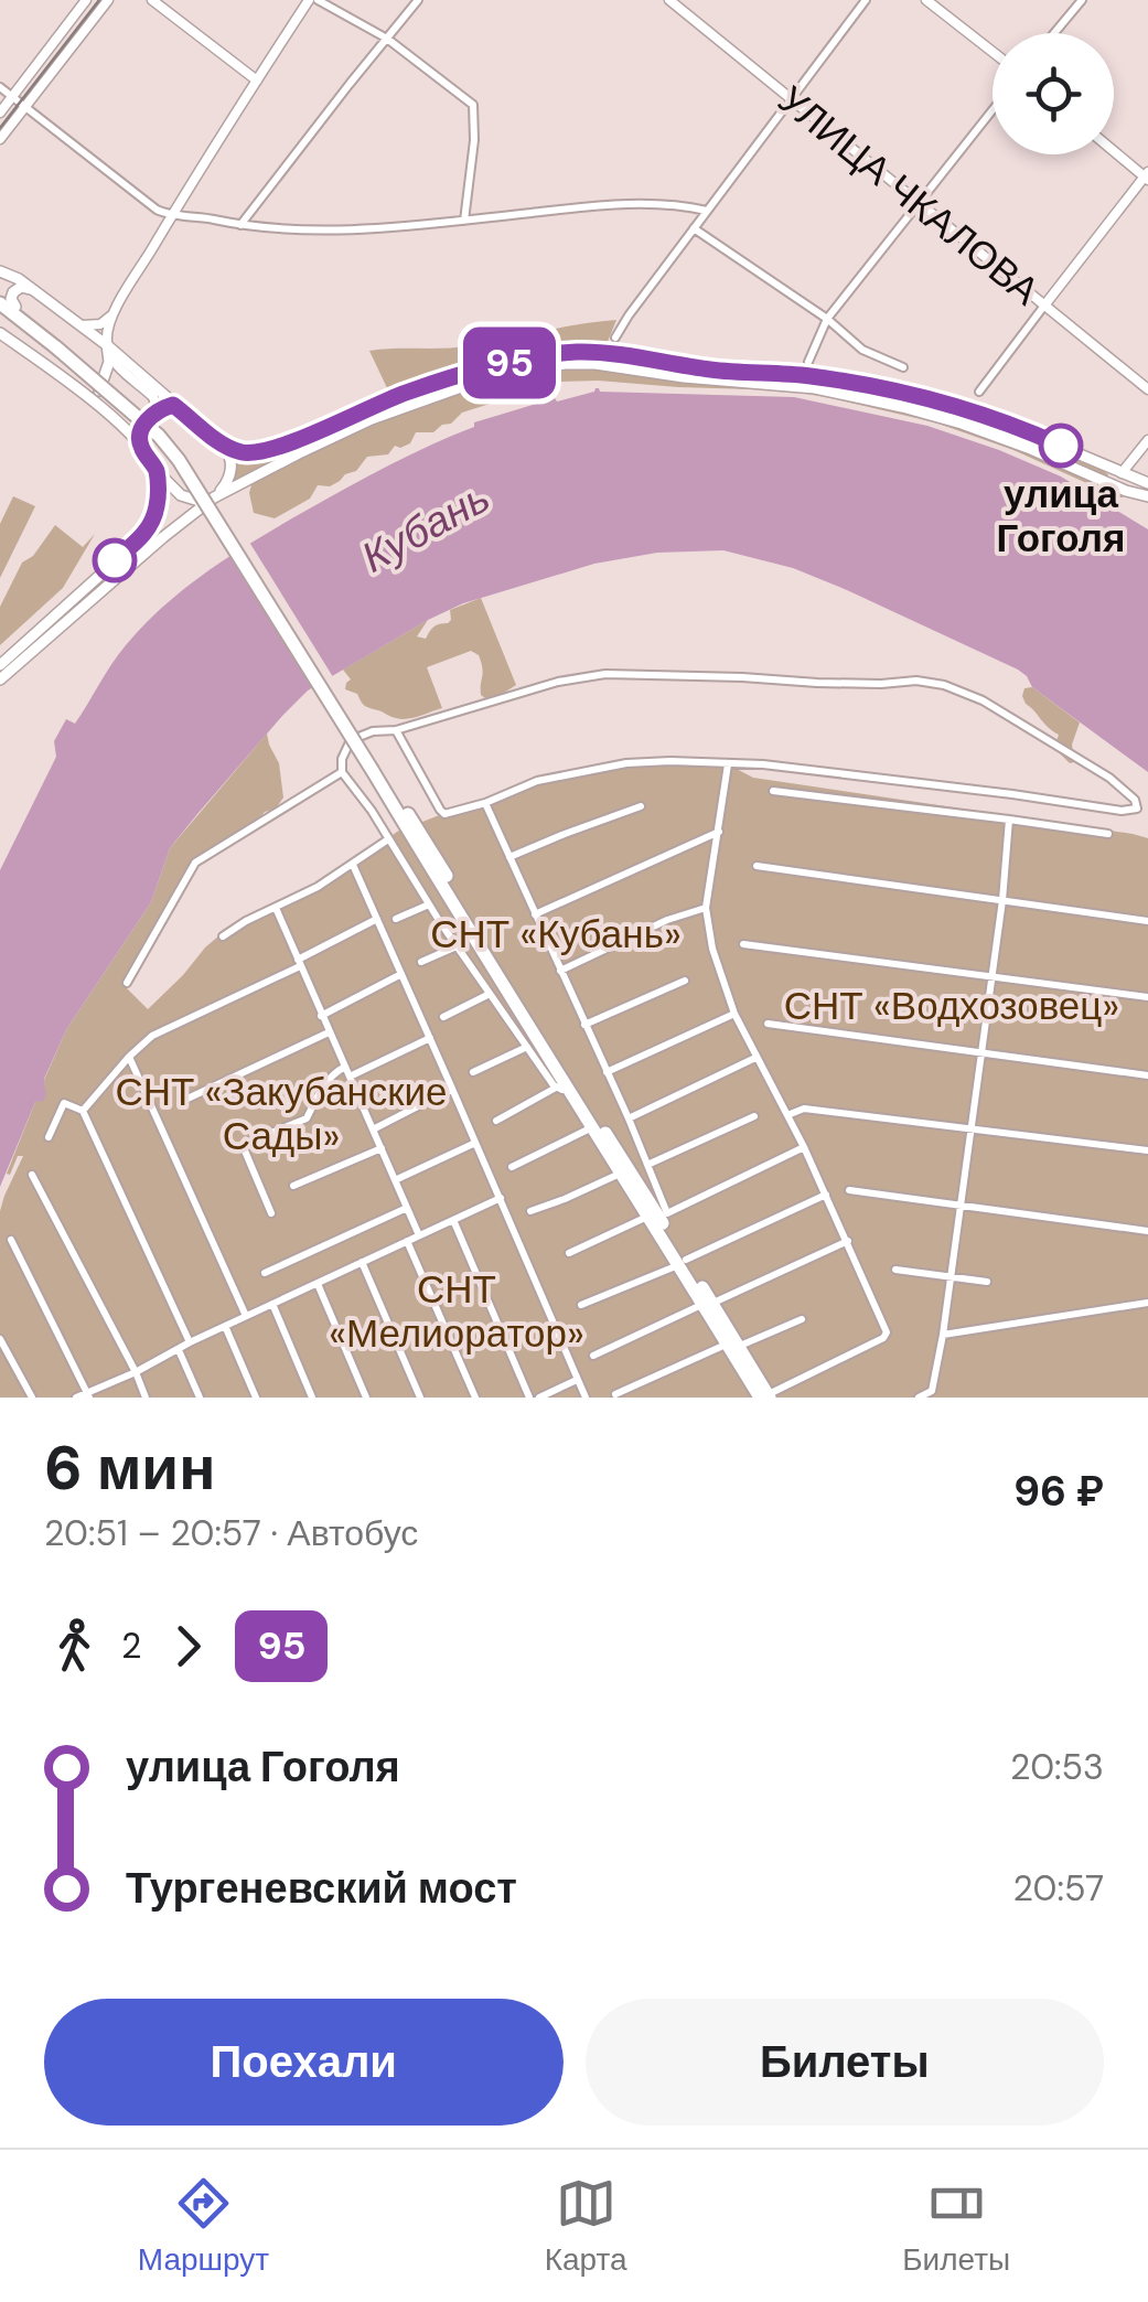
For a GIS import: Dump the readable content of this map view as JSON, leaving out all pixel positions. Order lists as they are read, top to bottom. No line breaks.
{"streets":{"street":["УЛИЦА ЧКАЛОВА"]},"water":["Кубань"],"parks":["СНТ «Кубань»","СНТ «Водхозовец»","СНТ «Закубанские Сады»","СНТ «Мелиоратор»"],"places":["улица Гоголя"],"lines":["bus line 95"],"page":{"on_map":"95","heading":["6 мин","20:51 – 20:57 · Автобус","96 ₽"],"legs":["2","95"],"list":[{"name":"улица Гоголя","value":"20:53"},{"name":"Тургеневский мост","value":"20:57"}],"buttons":["Поехали","Билеты"],"tabs":["Маршрут","Карта","Билеты"]}}
